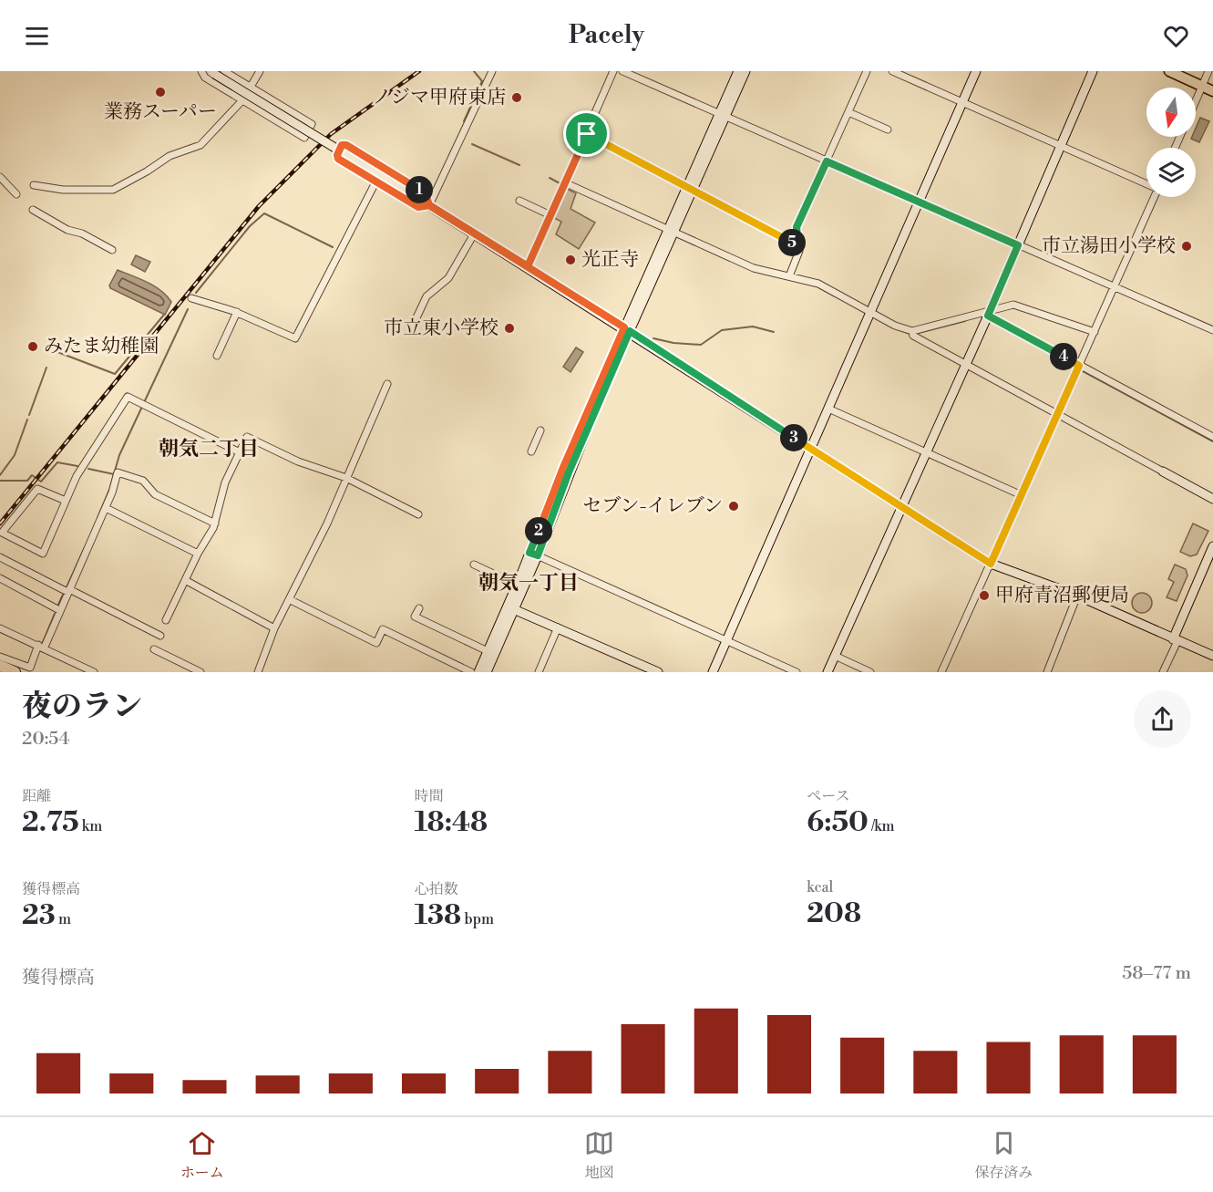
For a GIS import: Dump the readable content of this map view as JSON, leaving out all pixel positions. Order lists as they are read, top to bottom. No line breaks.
{"districts":["朝気二丁目","朝気一丁目"],"places":["業務スーパー","ノジマ甲府東店","市立湯田小学校","光正寺","市立東小学校","みたま幼稚園","セブン-イレブン","甲府青沼郵便局"],"north":"bottom","page":{"header":"Pacely","pins":["1","5","4","3","2"],"heading":["夜のラン","20:54"],"stats":[["距離","2.75 km"],["時間","18:48"],["ペース","6:50 /km"],["獲得標高","23 m"],["心拍数","138 bpm"],["kcal","208"]],"chart":["獲得標高","58–77 m"],"tabs":["ホーム","地図","保存済み"]}}
